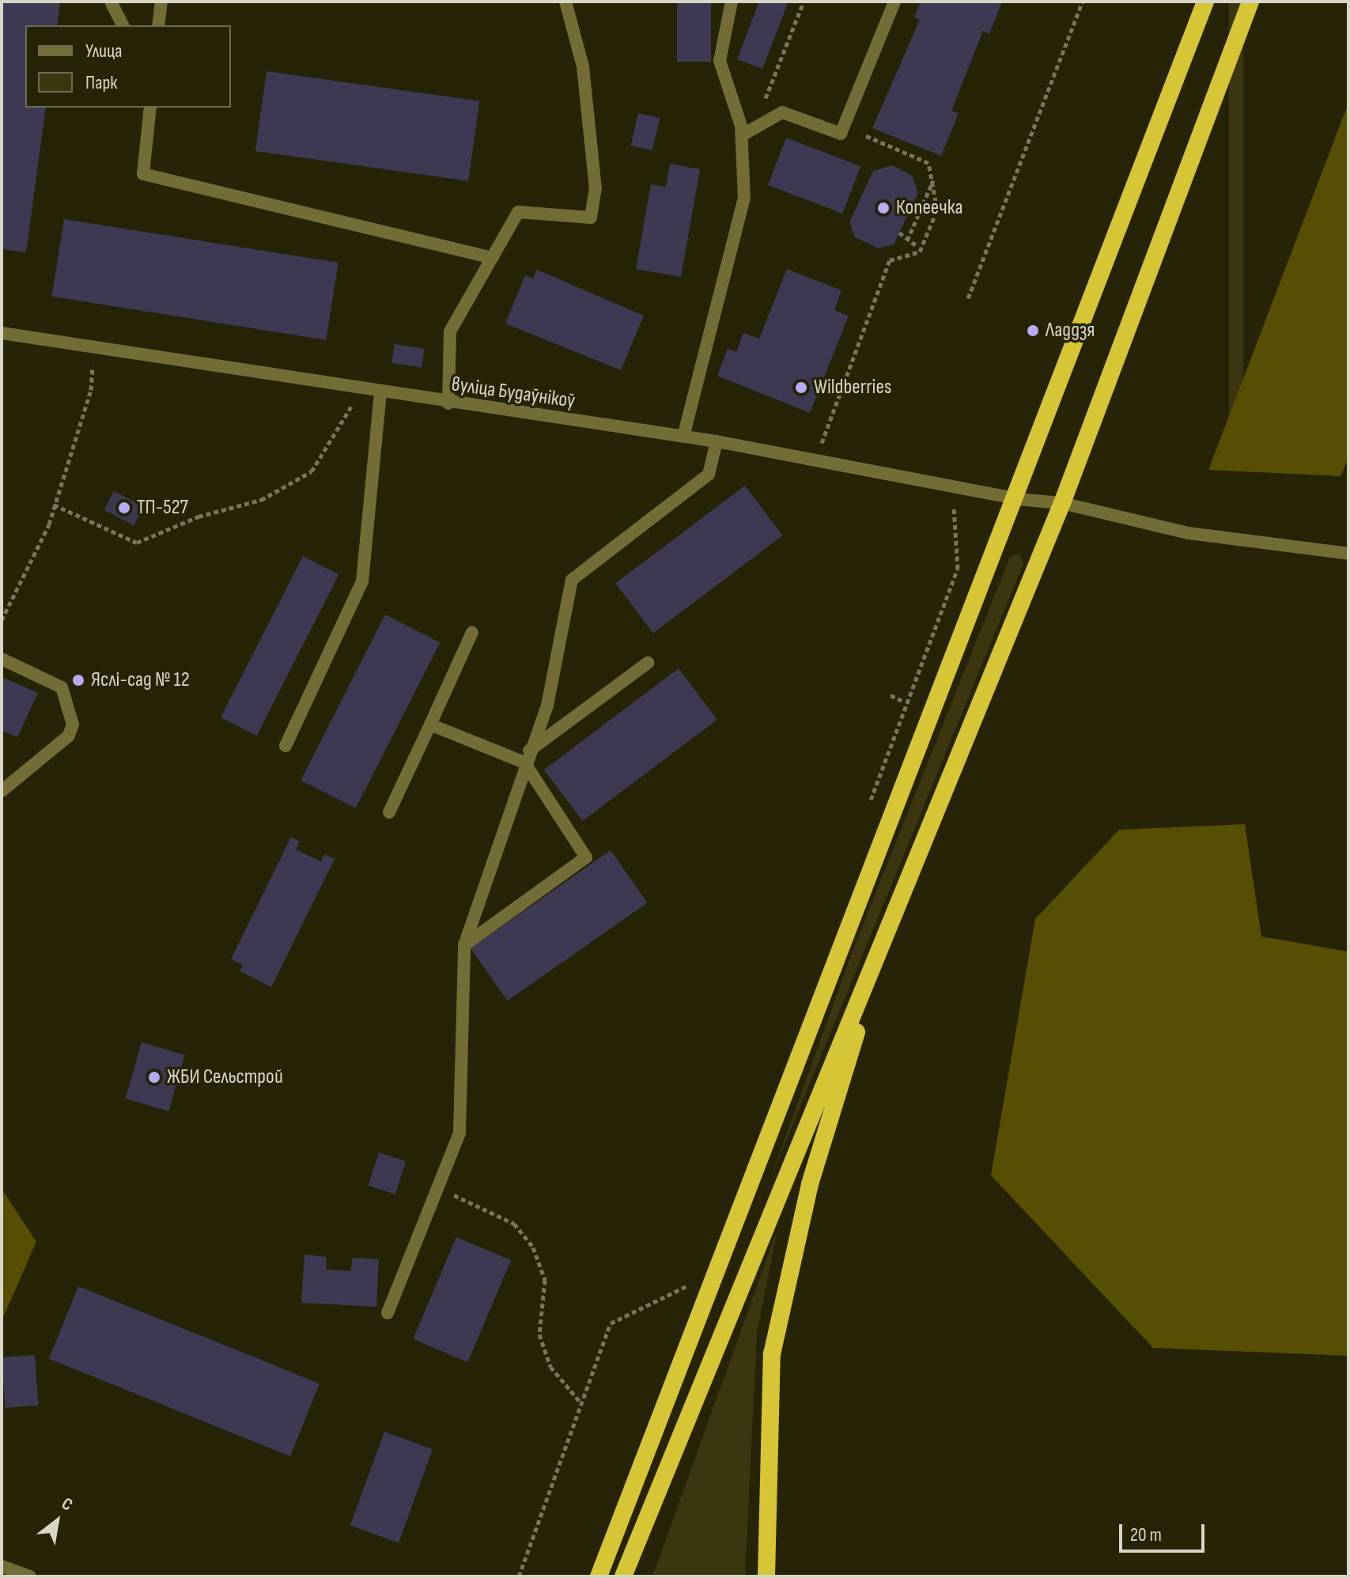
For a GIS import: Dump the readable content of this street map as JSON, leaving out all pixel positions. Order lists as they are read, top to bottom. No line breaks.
{"streets":{"street":["вуліца Будаўнікоў"]},"places":["Копеечка","Ладдзя","Wildberries","ТП-527","Яслі-сад № 12","ЖБИ Сельстрой"],"legend":["Улица","Парк"],"scale_bar":"20 m","north":"top right"}
